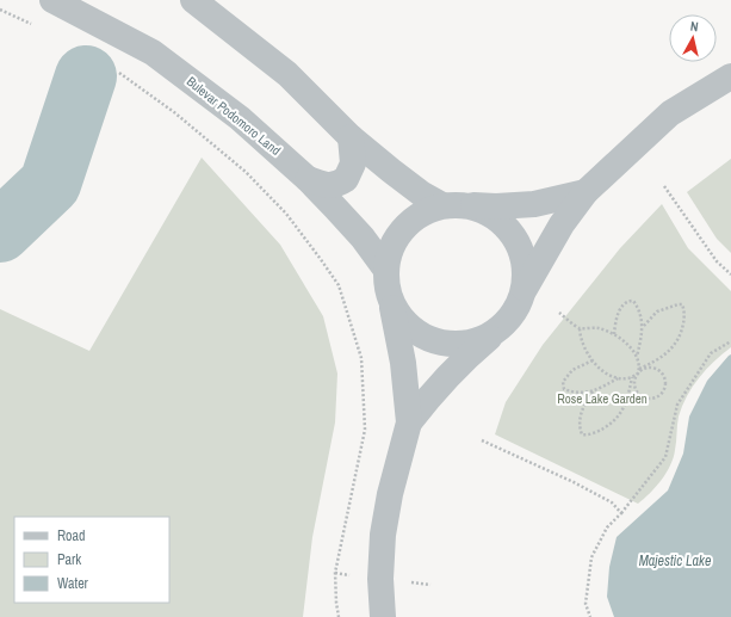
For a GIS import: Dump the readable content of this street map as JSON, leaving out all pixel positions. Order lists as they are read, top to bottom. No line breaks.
{"streets":{"street":["Bulevar Podomoro Land"]},"water":["Majestic Lake"],"parks":["Rose Lake Garden"],"legend":["Road","Park","Water"],"north":"top"}
